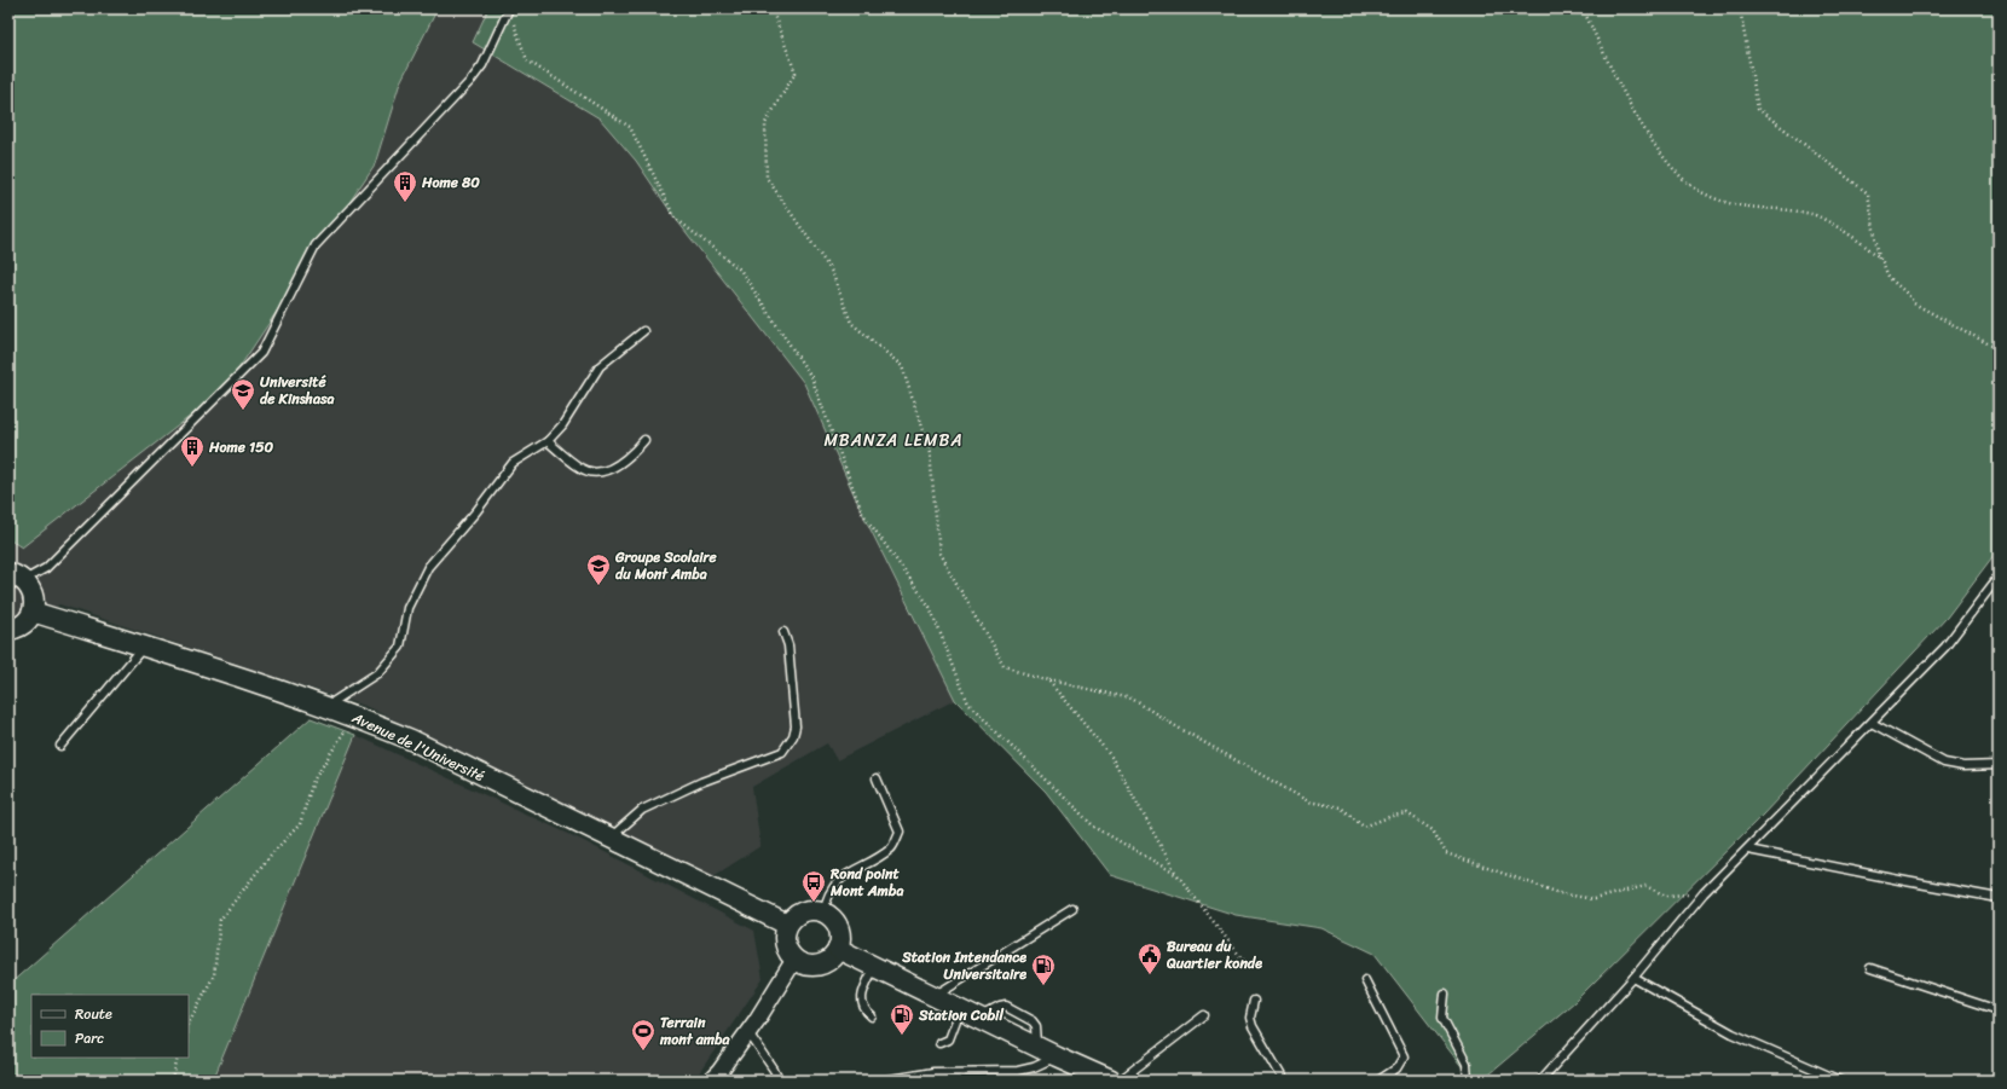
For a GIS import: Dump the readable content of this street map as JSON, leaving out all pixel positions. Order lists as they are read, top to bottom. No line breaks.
{"streets":{"street":["Avenue de l'Université"]},"districts":["MBANZA LEMBA"],"places":{"building":["Home 80","Home 150"],"school or university":["Université de Kinshasa","Groupe Scolaire du Mont Amba"],"bus stop":["Rond point Mont Amba"],"public building":["Bureau du Quartier konde"],"fuel station":["Station Intendance Universitaire","Station Cobil"],"sports":["Terrain mont amba"]},"legend":["Route","Parc"]}
